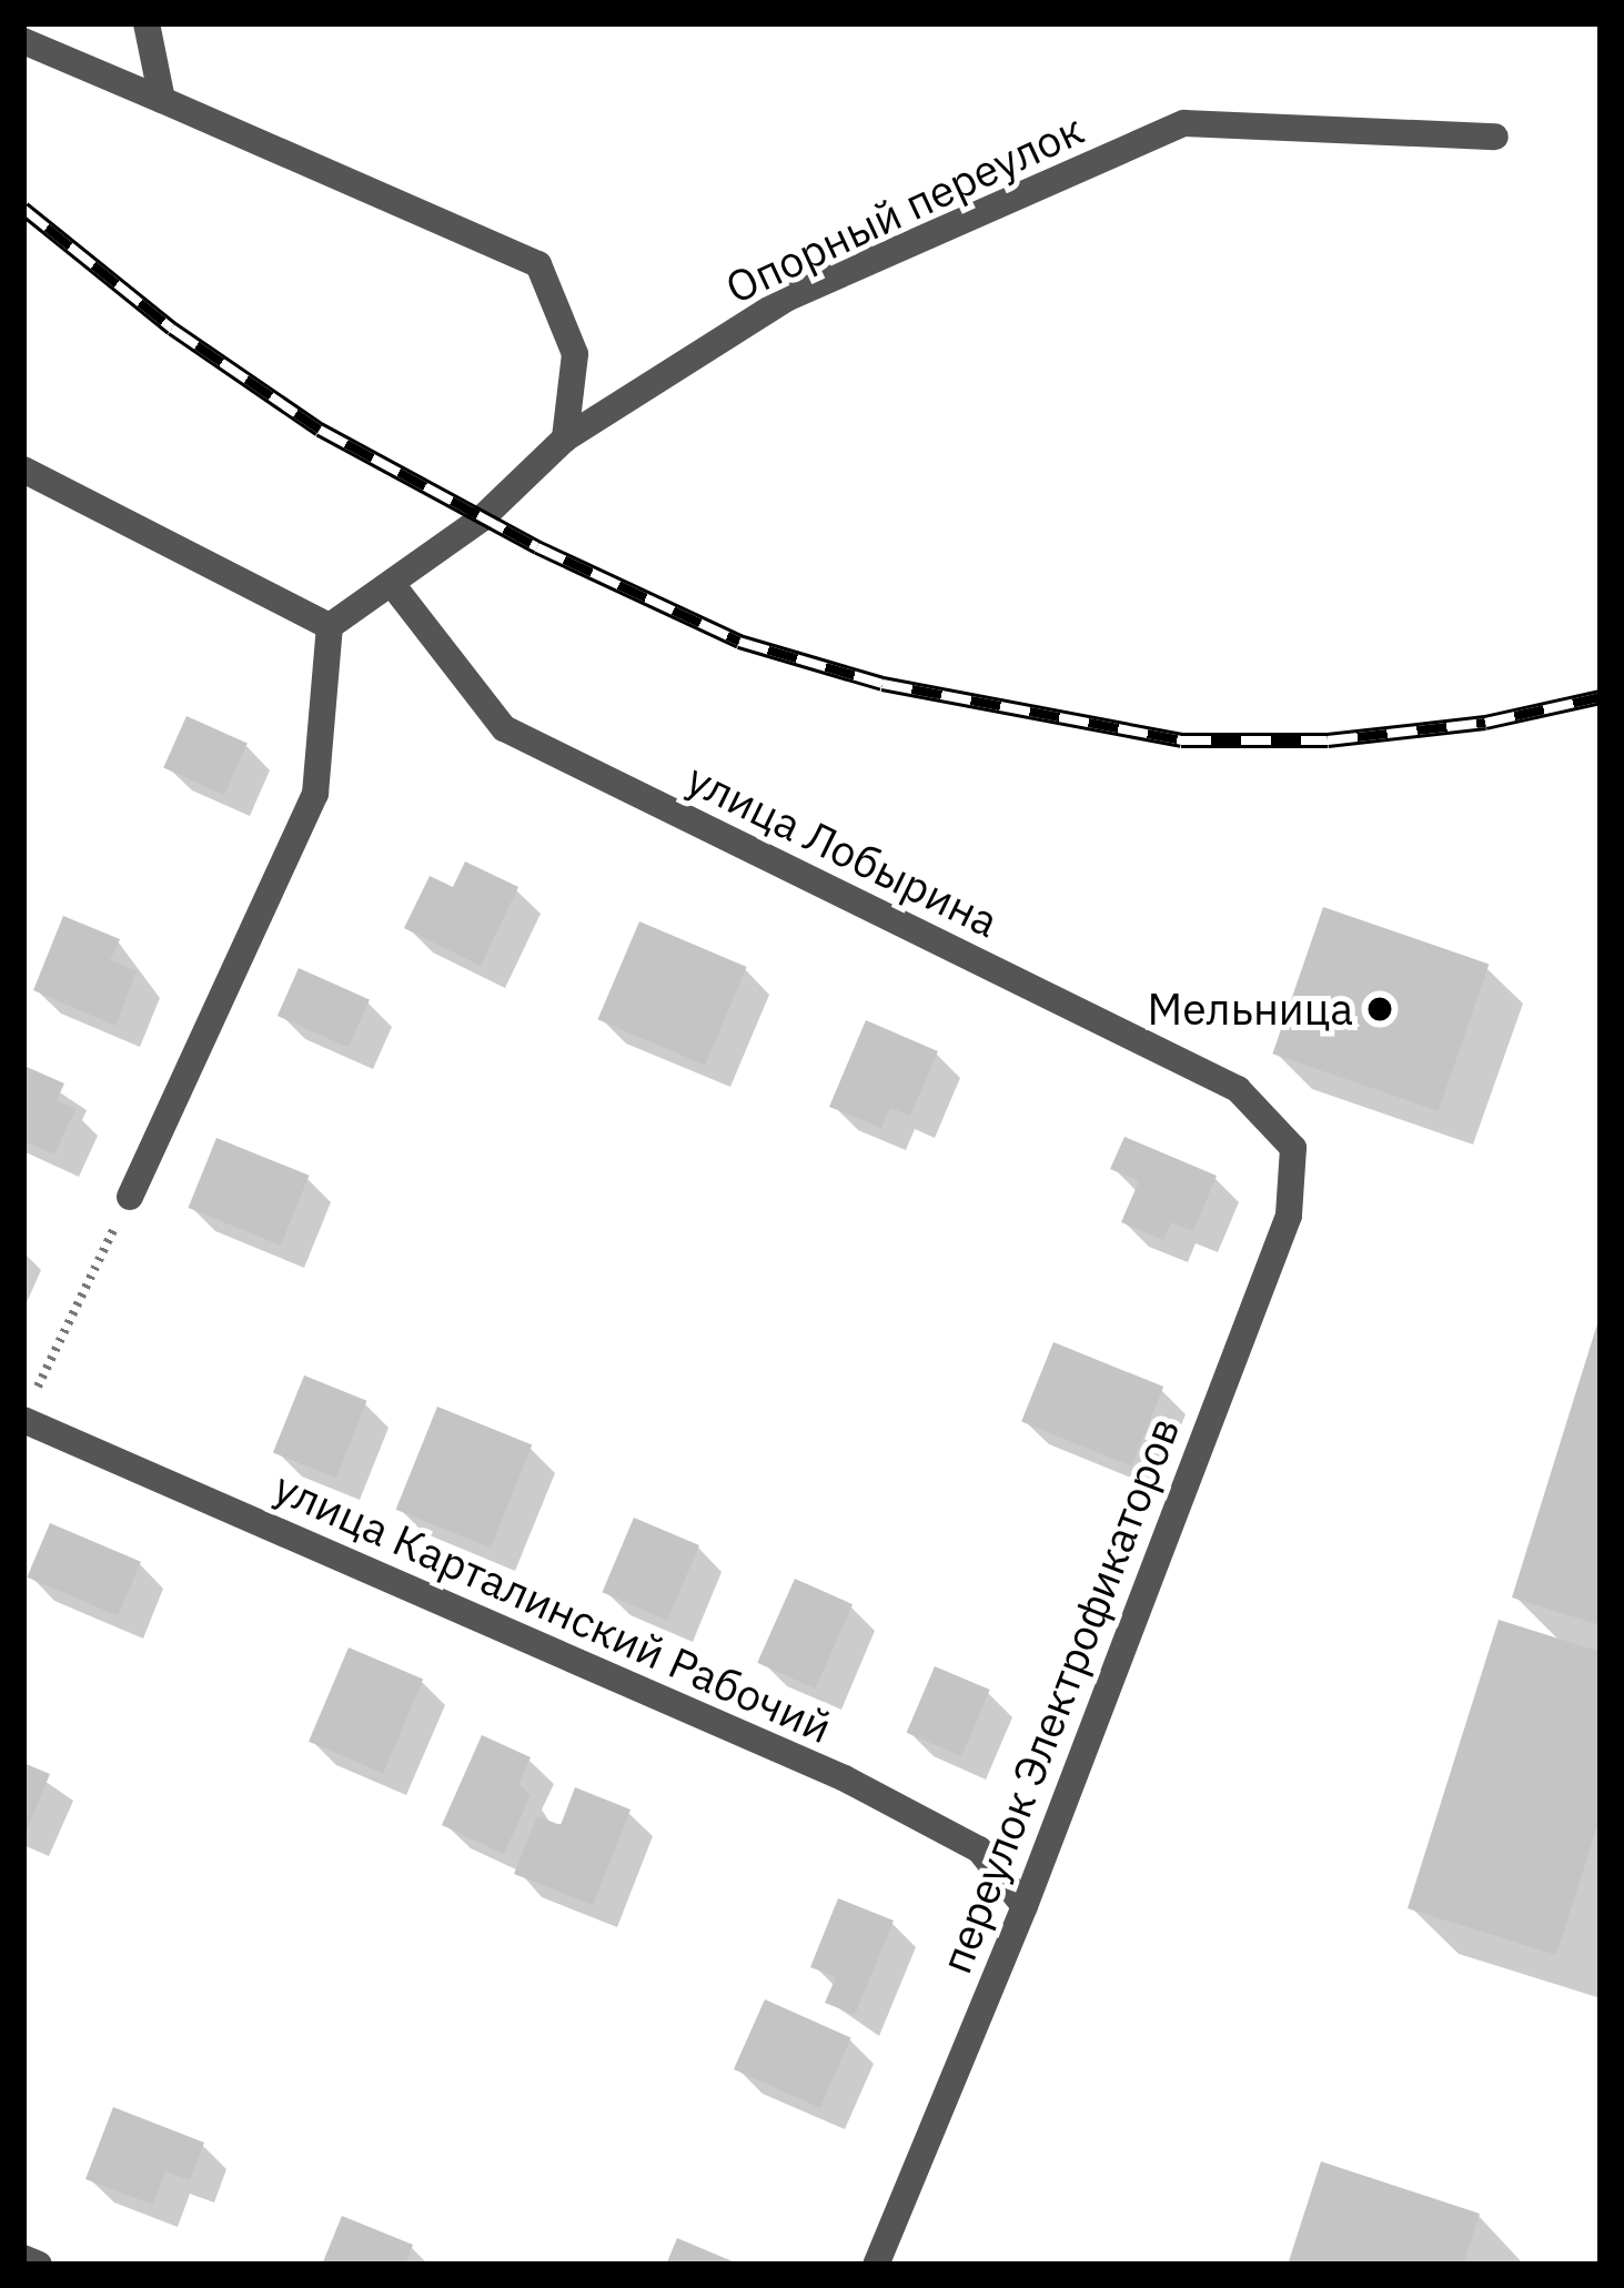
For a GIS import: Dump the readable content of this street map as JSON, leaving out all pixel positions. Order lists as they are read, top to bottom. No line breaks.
{"streets":{"street":["Опорный переулок","улица Лобырина","улица Карталинский Рабочий","переулок Электрофикаторов"]},"crossings":[["Опорный переулок","улица Лобырина"],["улица Лобырина","переулок Электрофикаторов"],["улица Карталинский Рабочий","переулок Электрофикаторов"]],"places":["Мельница"]}
